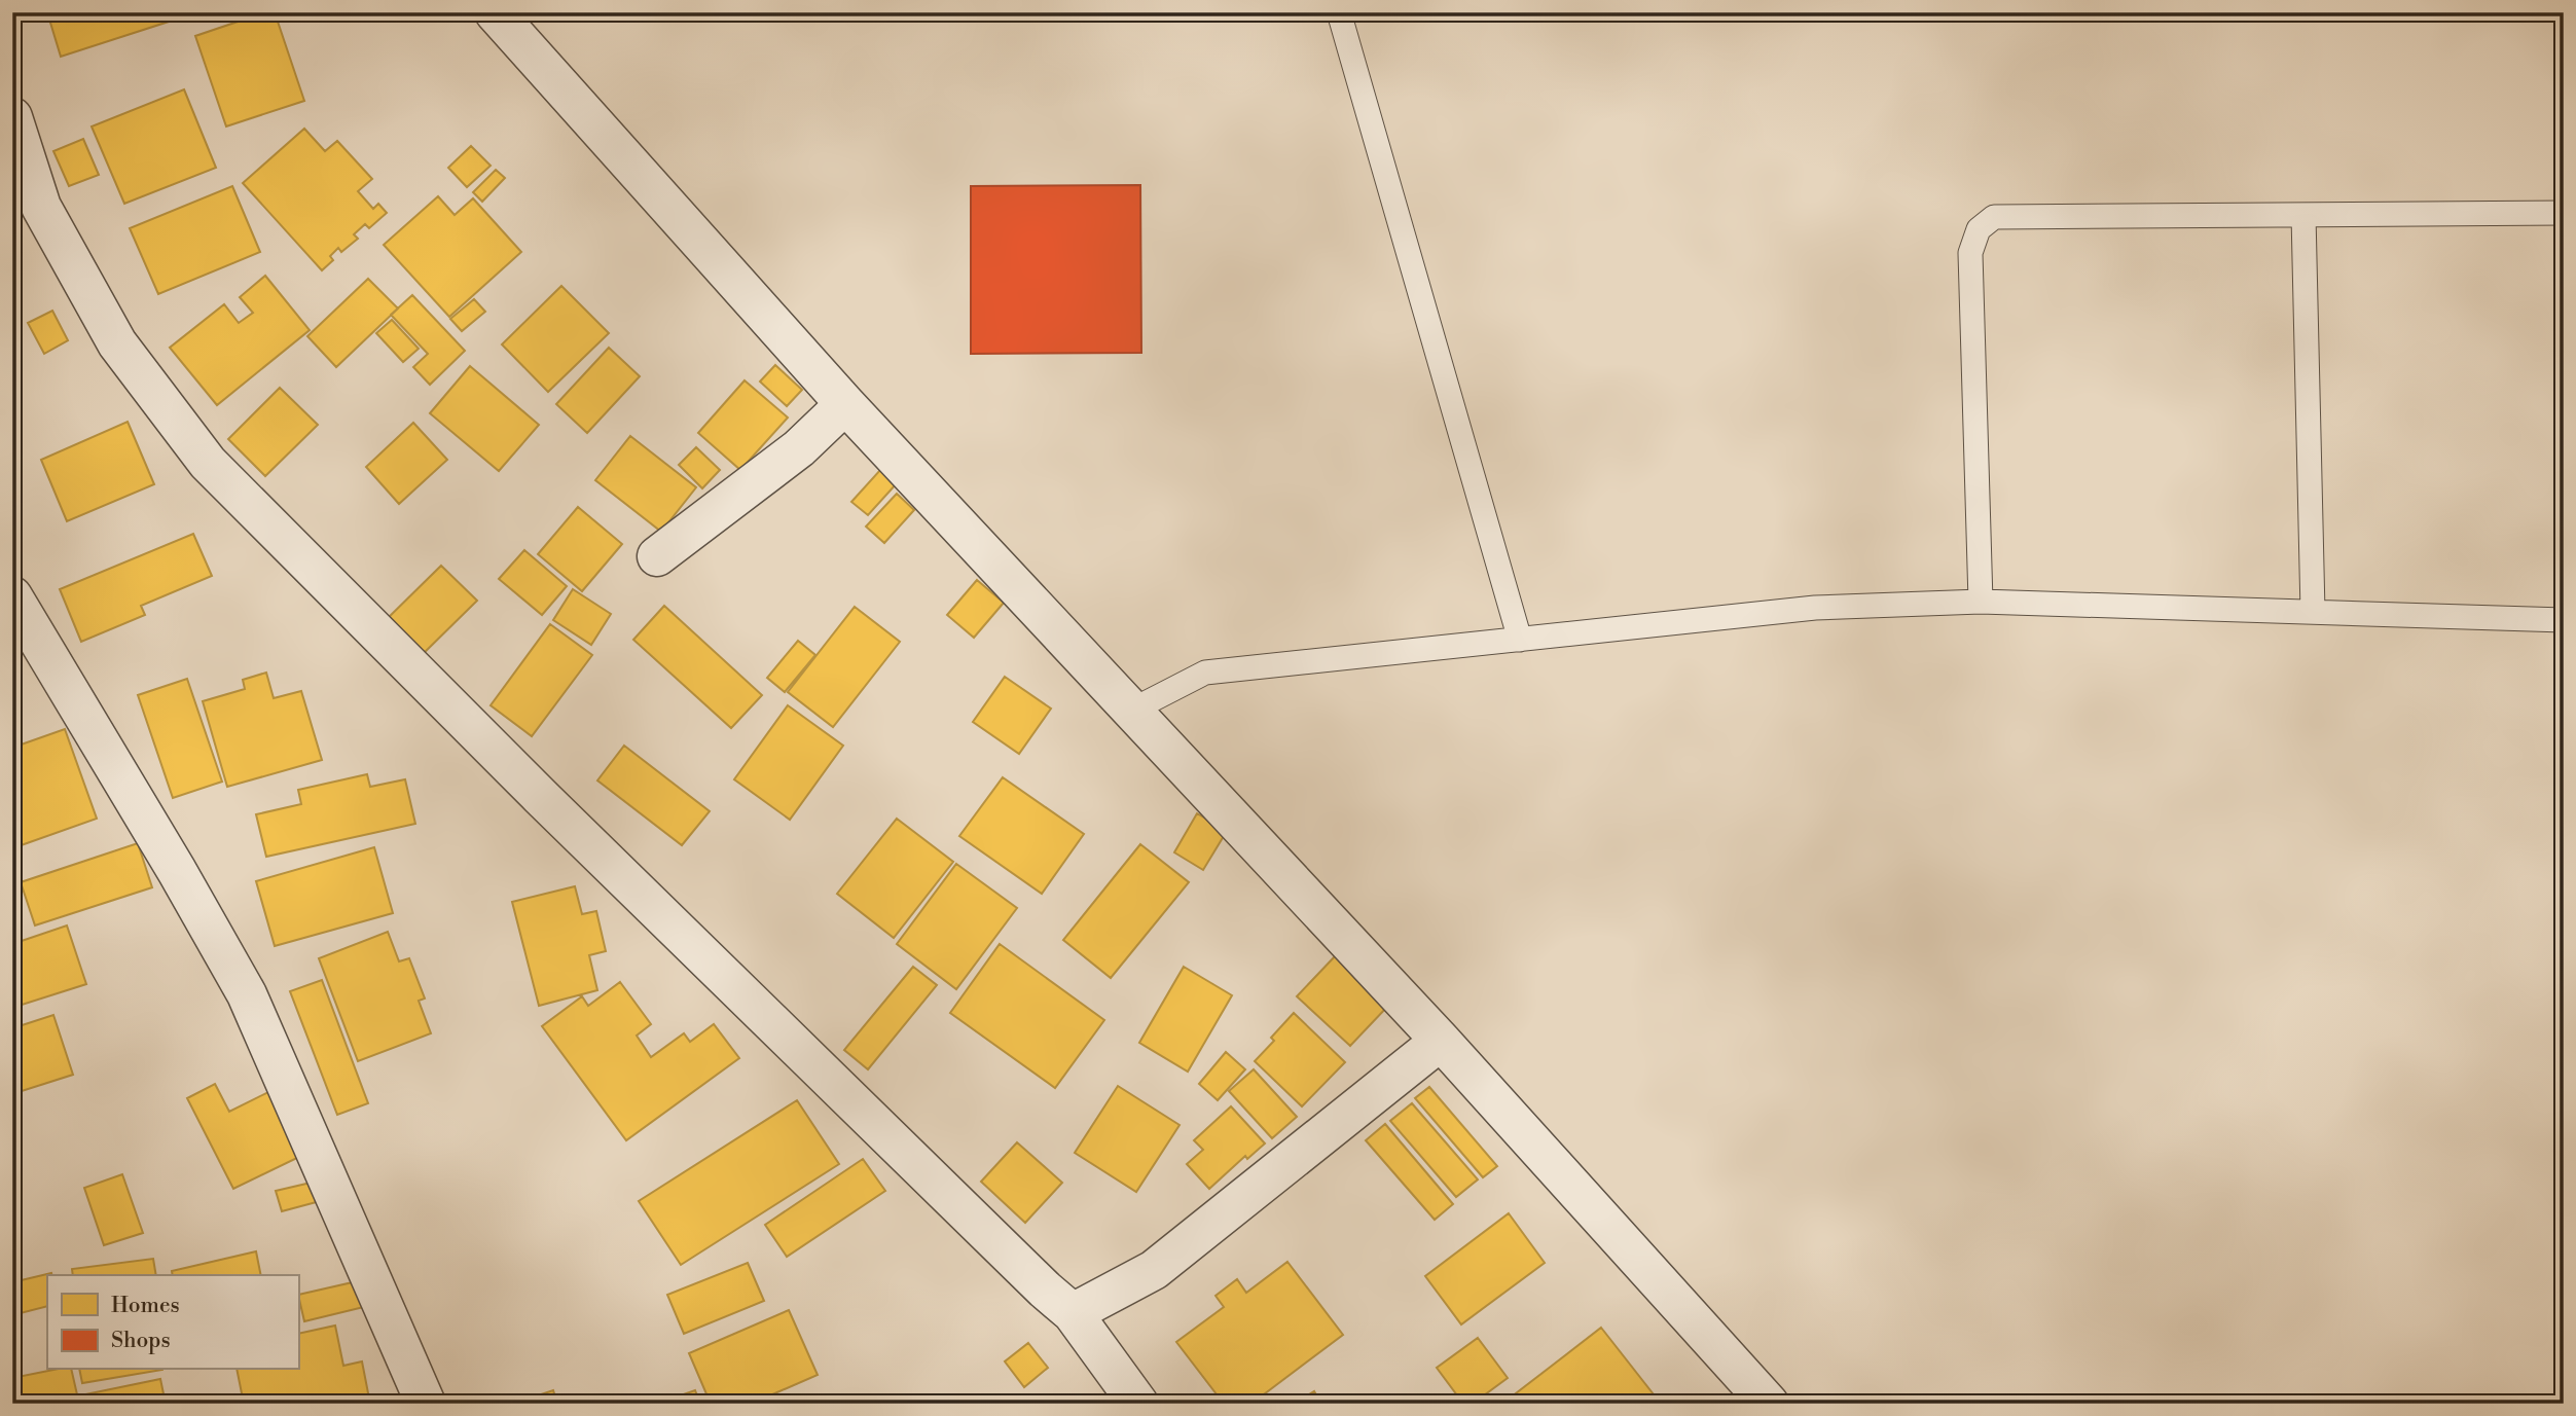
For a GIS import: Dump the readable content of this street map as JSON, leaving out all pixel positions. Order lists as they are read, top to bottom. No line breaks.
{"legend":["Homes","Shops"]}
